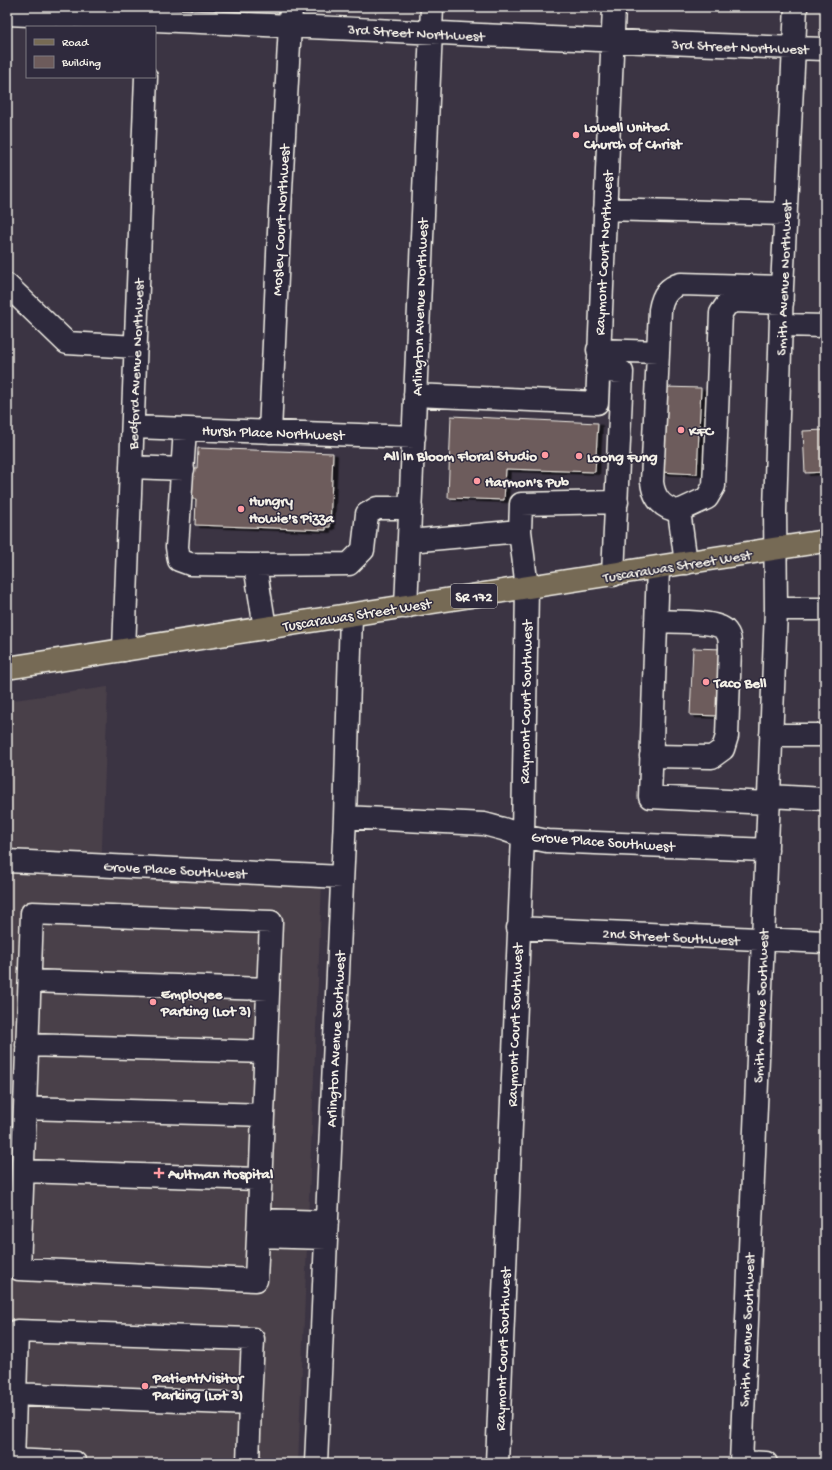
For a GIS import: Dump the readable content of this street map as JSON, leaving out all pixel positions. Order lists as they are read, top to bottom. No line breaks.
{"streets":{"main road":["Tuscarawas Street West","SR 172"],"street":["3rd Street Northwest","Mosley Court Northwest","Raymont Court Northwest","Smith Avenue Northwest","Arlington Avenue Northwest","Bedford Avenue Northwest","Hursh Place Northwest","Raymont Court Southwest","Grove Place Southwest","2nd Street Southwest","Smith Avenue Southwest","Arlington Avenue Southwest"]},"crossings":[["3rd Street Northwest","Mosley Court Northwest"],["3rd Street Northwest","Raymont Court Northwest"],["3rd Street Northwest","Smith Avenue Northwest"],["3rd Street Northwest","Arlington Avenue Northwest"],["Mosley Court Northwest","Hursh Place Northwest"],["Raymont Court Northwest","Arlington Avenue Northwest"],["Smith Avenue Northwest","Tuscarawas Street West"],["Smith Avenue Northwest","Smith Avenue Southwest"],["Arlington Avenue Northwest","Hursh Place Northwest"],["Arlington Avenue Northwest","Tuscarawas Street West"],["Bedford Avenue Northwest","Hursh Place Northwest"],["Bedford Avenue Northwest","Tuscarawas Street West"],["Tuscarawas Street West","Raymont Court Southwest"],["Tuscarawas Street West","Smith Avenue Southwest"],["Tuscarawas Street West","Arlington Avenue Southwest"],["Raymont Court Southwest","Grove Place Southwest"],["Raymont Court Southwest","2nd Street Southwest"],["Grove Place Southwest","Smith Avenue Southwest"],["Grove Place Southwest","Arlington Avenue Southwest"],["2nd Street Southwest","Smith Avenue Southwest"]],"places":{"other":["Lowell United Church of Christ","KFC","All In Bloom Floral Studio","Loong Fung","Harmon's Pub","Hungry Howie's Pizza","Taco Bell","Employee Parking (Lot 3)","Patient/Visitor Parking (Lot 3)"],"health":["Aultman Hospital"]},"legend":["Road","Building"]}
